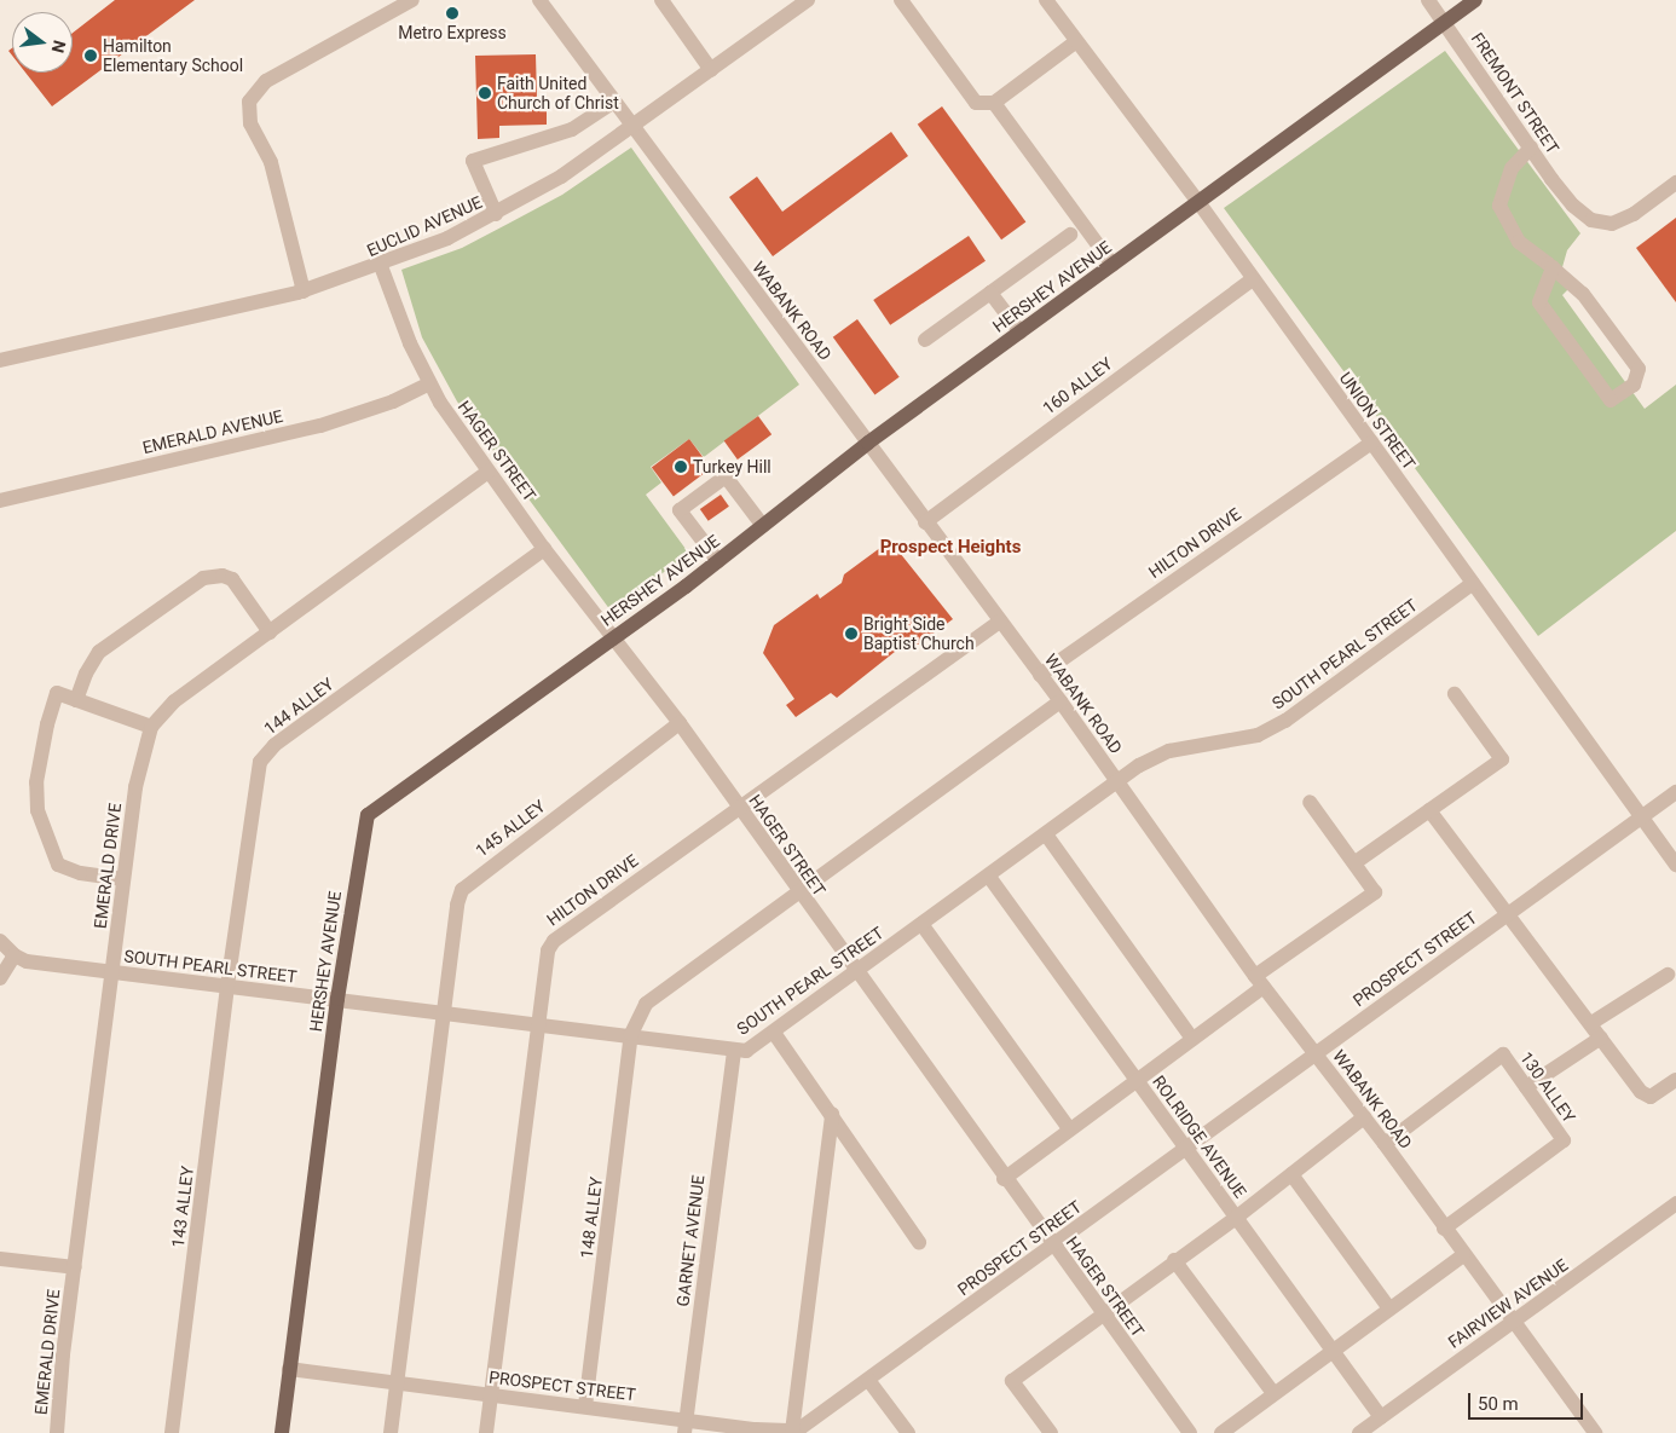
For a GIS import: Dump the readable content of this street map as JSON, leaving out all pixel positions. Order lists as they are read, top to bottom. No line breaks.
{"streets":{"main road":["HERSHEY AVENUE"],"street":["FREMONT STREET","EUCLID AVENUE","WABANK ROAD","160 ALLEY","UNION STREET","EMERALD AVENUE","HAGER STREET","HILTON DRIVE","SOUTH PEARL STREET","144 ALLEY","145 ALLEY","EMERALD DRIVE","PROSPECT STREET","130 ALLEY","ROLRIDGE AVENUE","143 ALLEY","148 ALLEY","GARNET AVENUE","FAIRVIEW AVENUE"]},"crossings":[["FREMONT STREET","HERSHEY AVENUE"],["EUCLID AVENUE","WABANK ROAD"],["EUCLID AVENUE","HAGER STREET"],["HERSHEY AVENUE","WABANK ROAD"],["HERSHEY AVENUE","UNION STREET"],["HERSHEY AVENUE","HAGER STREET"],["HERSHEY AVENUE","SOUTH PEARL STREET"],["HERSHEY AVENUE","PROSPECT STREET"],["WABANK ROAD","160 ALLEY"],["WABANK ROAD","HILTON DRIVE"],["WABANK ROAD","SOUTH PEARL STREET"],["WABANK ROAD","PROSPECT STREET"],["WABANK ROAD","130 ALLEY"],["WABANK ROAD","148 ALLEY"],["WABANK ROAD","FAIRVIEW AVENUE"],["160 ALLEY","UNION STREET"],["UNION STREET","HILTON DRIVE"],["UNION STREET","SOUTH PEARL STREET"],["UNION STREET","PROSPECT STREET"],["EMERALD AVENUE","HAGER STREET"],["HAGER STREET","HILTON DRIVE"],["HAGER STREET","SOUTH PEARL STREET"],["HAGER STREET","144 ALLEY"],["HAGER STREET","145 ALLEY"],["HAGER STREET","EMERALD DRIVE"],["HAGER STREET","PROSPECT STREET"],["HAGER STREET","148 ALLEY"],["HILTON DRIVE","SOUTH PEARL STREET"],["HILTON DRIVE","PROSPECT STREET"],["SOUTH PEARL STREET","144 ALLEY"],["SOUTH PEARL STREET","145 ALLEY"],["SOUTH PEARL STREET","EMERALD DRIVE"],["SOUTH PEARL STREET","ROLRIDGE AVENUE"],["SOUTH PEARL STREET","143 ALLEY"],["SOUTH PEARL STREET","148 ALLEY"],["SOUTH PEARL STREET","GARNET AVENUE"],["144 ALLEY","143 ALLEY"],["145 ALLEY","PROSPECT STREET"],["PROSPECT STREET","ROLRIDGE AVENUE"],["PROSPECT STREET","148 ALLEY"],["PROSPECT STREET","GARNET AVENUE"],["ROLRIDGE AVENUE","FAIRVIEW AVENUE"]],"districts":["Prospect Heights"],"places":["Metro Express","Hamilton Elementary School","Faith United Church of Christ","Turkey Hill","Bright Side Baptist Church"],"scale_bar":"50 m","north":"right"}
